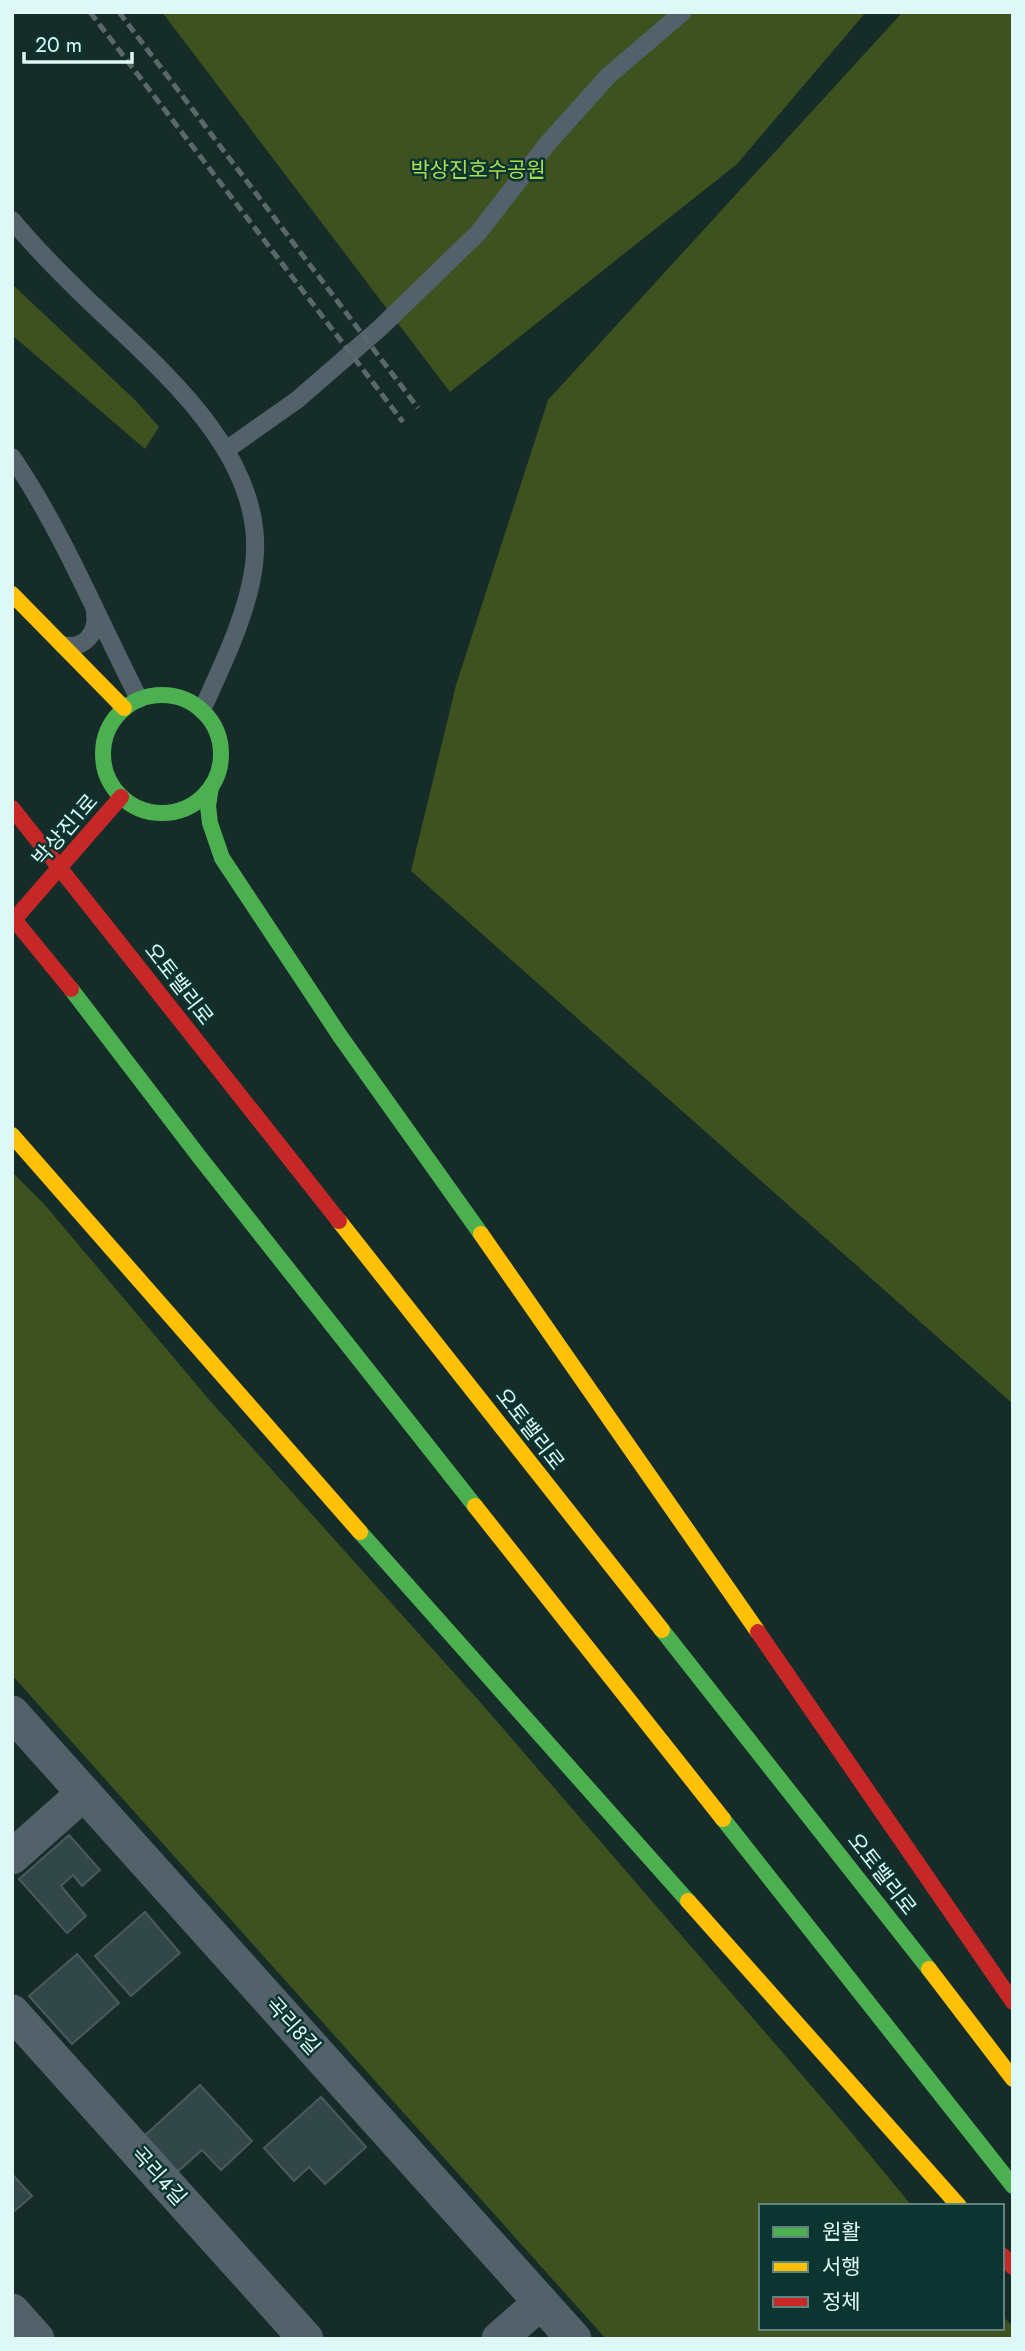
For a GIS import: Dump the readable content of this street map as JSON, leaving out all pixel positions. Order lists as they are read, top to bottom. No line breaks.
{"streets":{"main road":["박상진1로","오토밸리로"],"street":["곡리8길","곡리4길"]},"parks":["박상진호수공원"],"legend":["원활","서행","정체"],"scale_bar":"20 m"}
